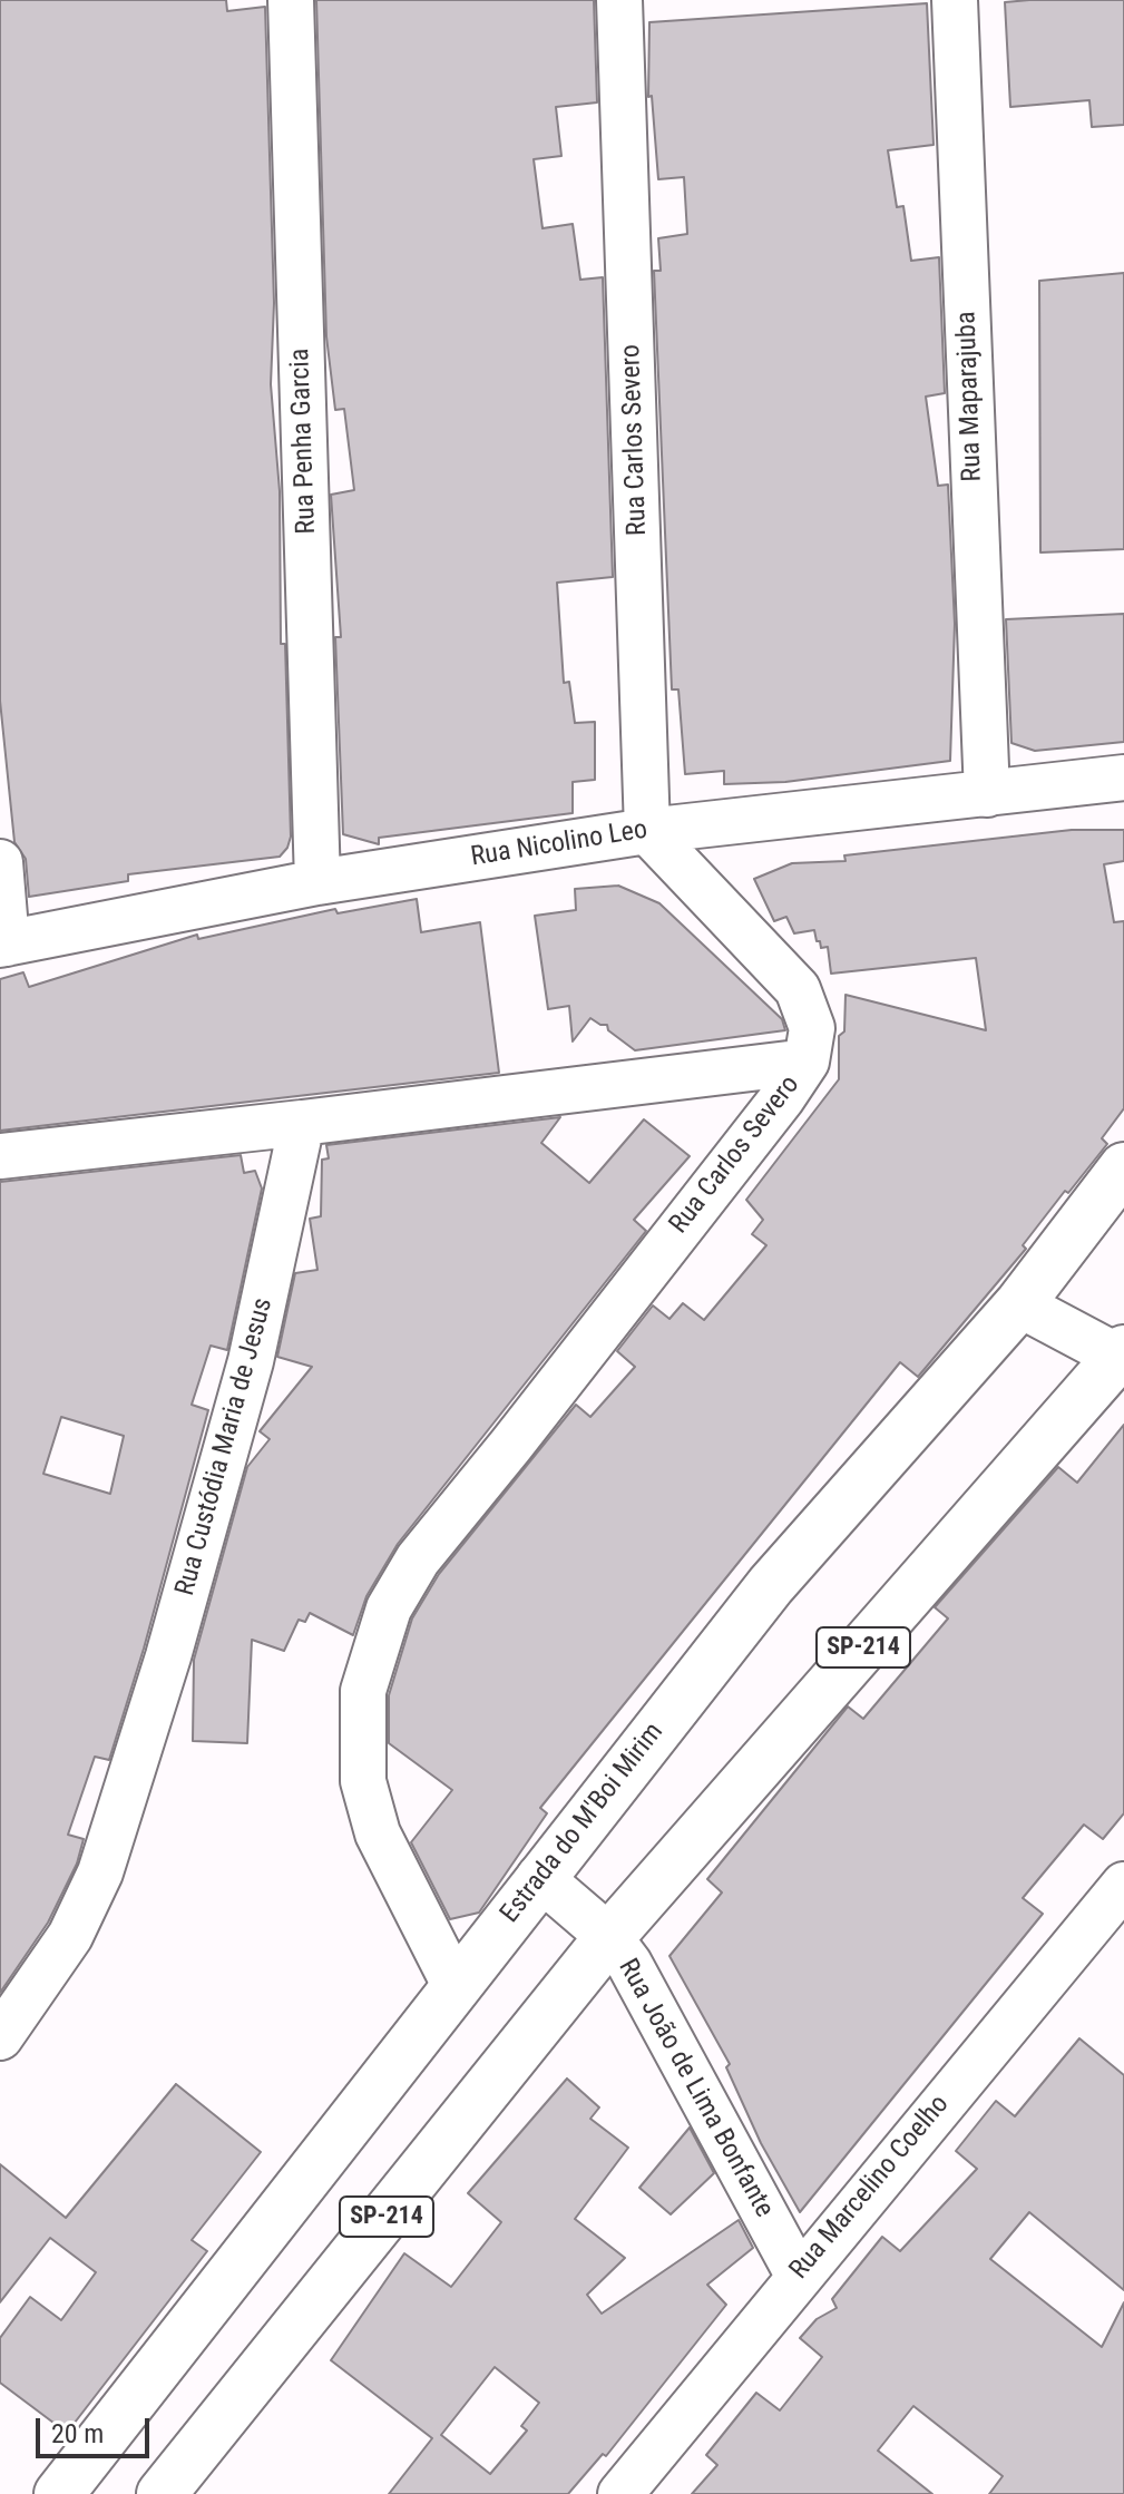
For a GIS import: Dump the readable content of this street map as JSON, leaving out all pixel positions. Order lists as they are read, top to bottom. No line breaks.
{"streets":{"main road":["SP-214","Estrada do M'Boi Mirim"],"street":["Rua Maparajuba","Rua Carlos Severo","Rua Penha Garcia","Rua Nicolino Leo","Rua Custódia Maria de Jesus","Rua João de Lima Bonfante","Rua Marcelino Coelho"]},"crossings":[["Rua Maparajuba","Rua Nicolino Leo"],["Rua Carlos Severo","Rua Nicolino Leo"],["Rua Carlos Severo","Estrada do M'Boi Mirim"],["Rua Penha Garcia","Rua Nicolino Leo"],["SP-214","Rua João de Lima Bonfante"],["Estrada do M'Boi Mirim","Rua João de Lima Bonfante"],["Rua João de Lima Bonfante","Rua Marcelino Coelho"]],"scale_bar":"20 m"}
